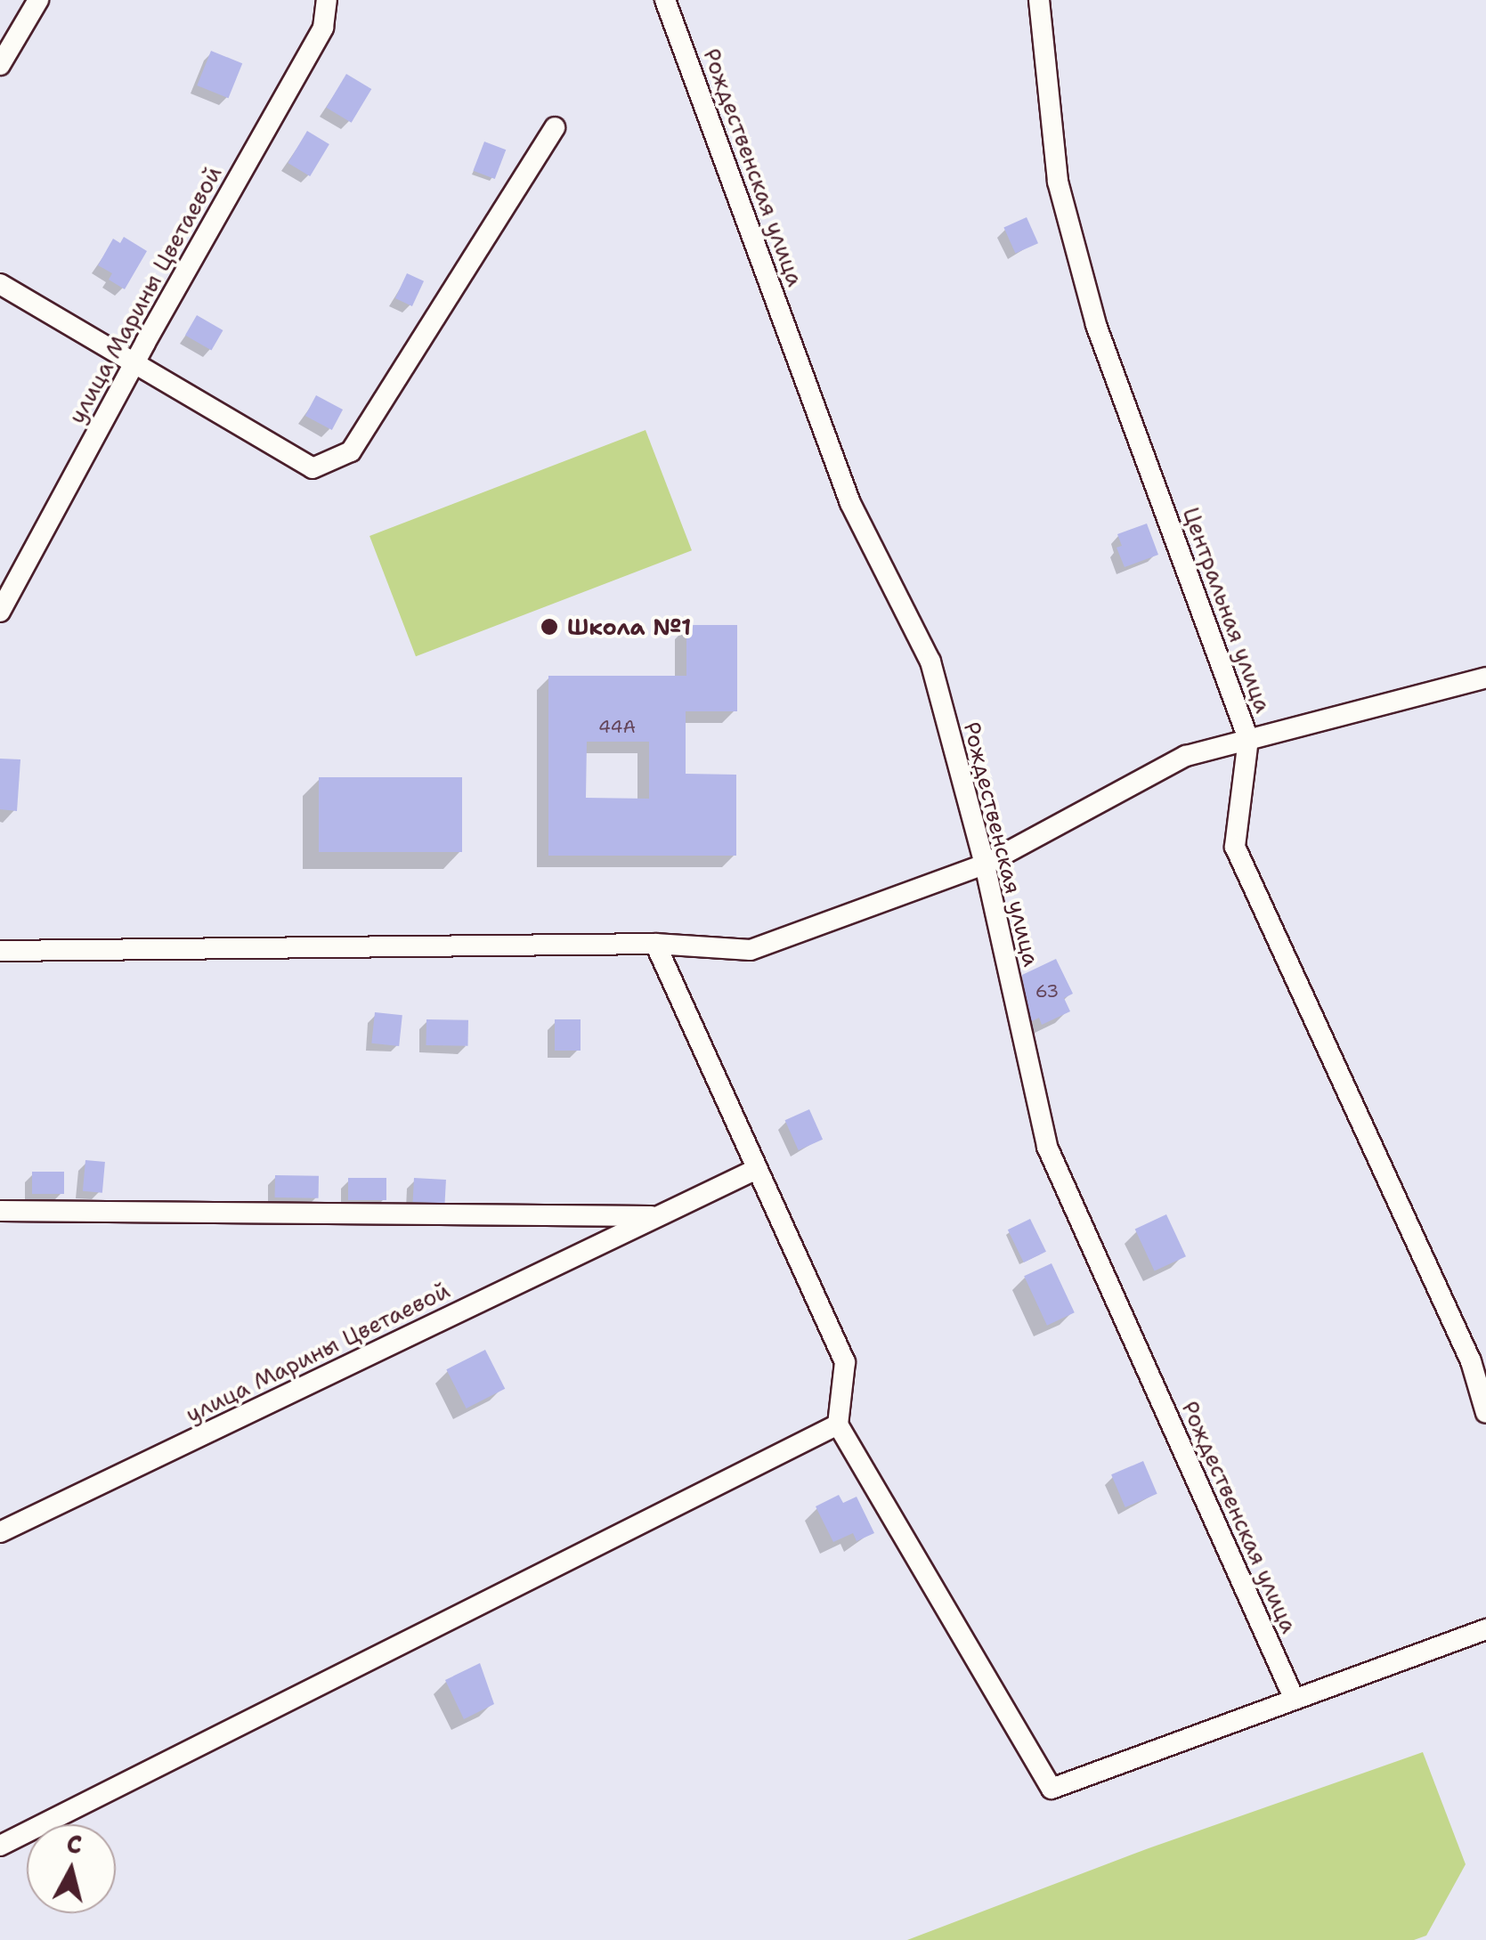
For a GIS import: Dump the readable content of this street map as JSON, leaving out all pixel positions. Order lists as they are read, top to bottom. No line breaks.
{"streets":{"street":["Рождественская улица","улица Марины Цветаевой","Центральная улица"]},"places":["Школа №1"],"house_numbers":["44А","63"],"north":"top"}
